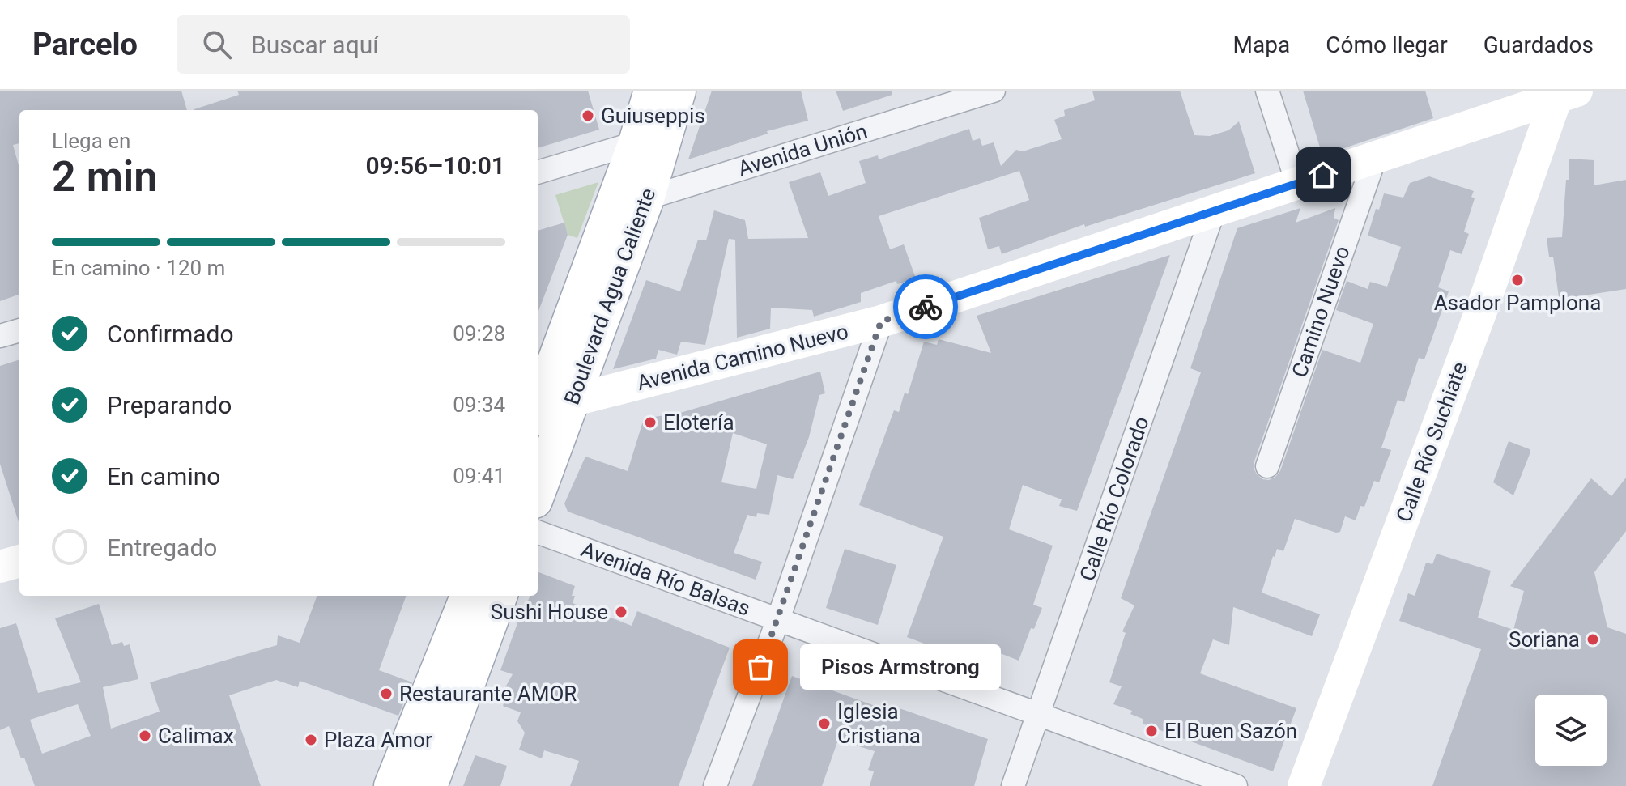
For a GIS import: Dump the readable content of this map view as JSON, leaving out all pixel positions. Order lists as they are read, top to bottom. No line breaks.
{"streets":{"main road":["Boulevard Agua Caliente","Avenida Camino Nuevo","Calle Río Suchiate"],"street":["Avenida Unión","Camino Nuevo","Calle Río Colorado","Avenida Río Balsas"]},"crossings":[["Avenida Unión","Boulevard Agua Caliente"],["Boulevard Agua Caliente","Avenida Camino Nuevo"],["Camino Nuevo","Avenida Camino Nuevo"],["Avenida Camino Nuevo","Calle Río Suchiate"],["Avenida Camino Nuevo","Calle Río Colorado"],["Calle Río Colorado","Avenida Río Balsas"]],"places":["Guiuseppis","Asador Pamplona","Elotería","Sushi House","Soriana","Pisos Armstrong","Restaurante AMOR","Iglesia Cristiana","El Buen Sazón","Calimax","Plaza Amor"],"page":{"header":"Parcelo","search":"Buscar aquí","nav":["Mapa","Cómo llegar","Guardados"],"heading":["2 min","Llega en","09:56–10:01"],"bar":"En camino · 120 m","list":[["Confirmado","09:28"],["Preparando","09:34"],["En camino","09:41"],"Entregado"],"bubble":"Pisos Armstrong"}}
